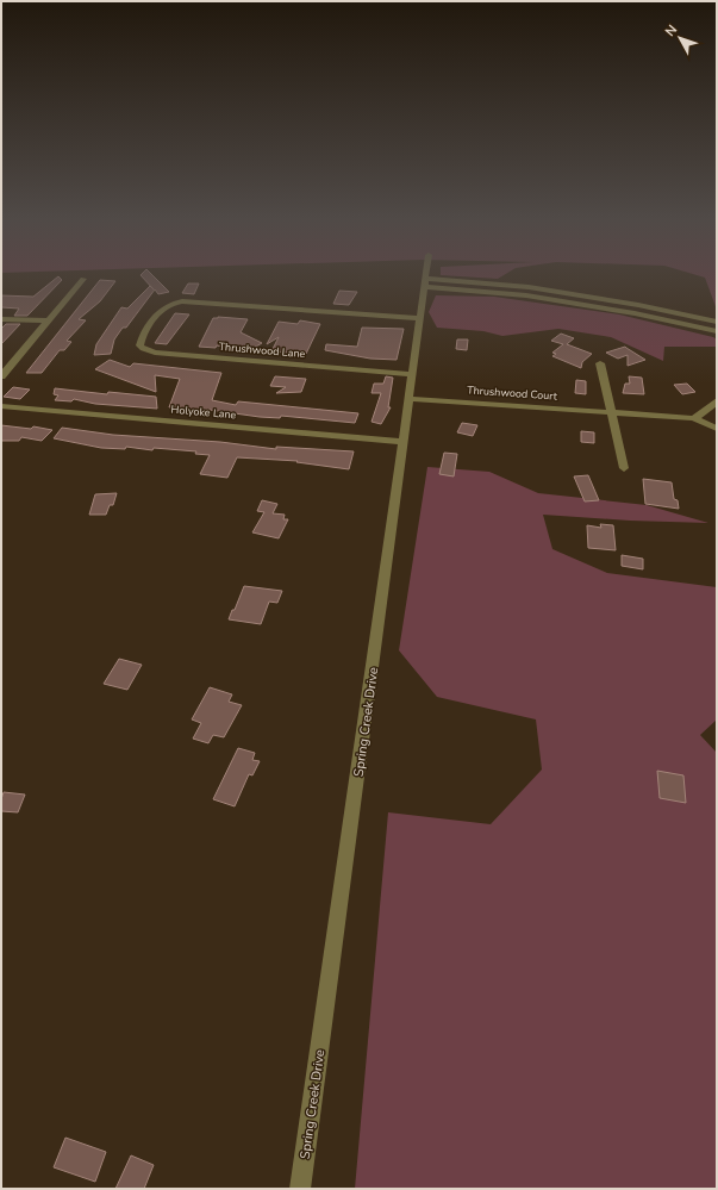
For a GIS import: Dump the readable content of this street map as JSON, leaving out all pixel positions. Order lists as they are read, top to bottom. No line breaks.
{"streets":{"street":["Thrushwood Lane","Thrushwood Court","Holyoke Lane","Spring Creek Drive"]},"crossings":[["Thrushwood Lane","Spring Creek Drive"],["Thrushwood Court","Spring Creek Drive"],["Holyoke Lane","Spring Creek Drive"]],"north":"top left"}
